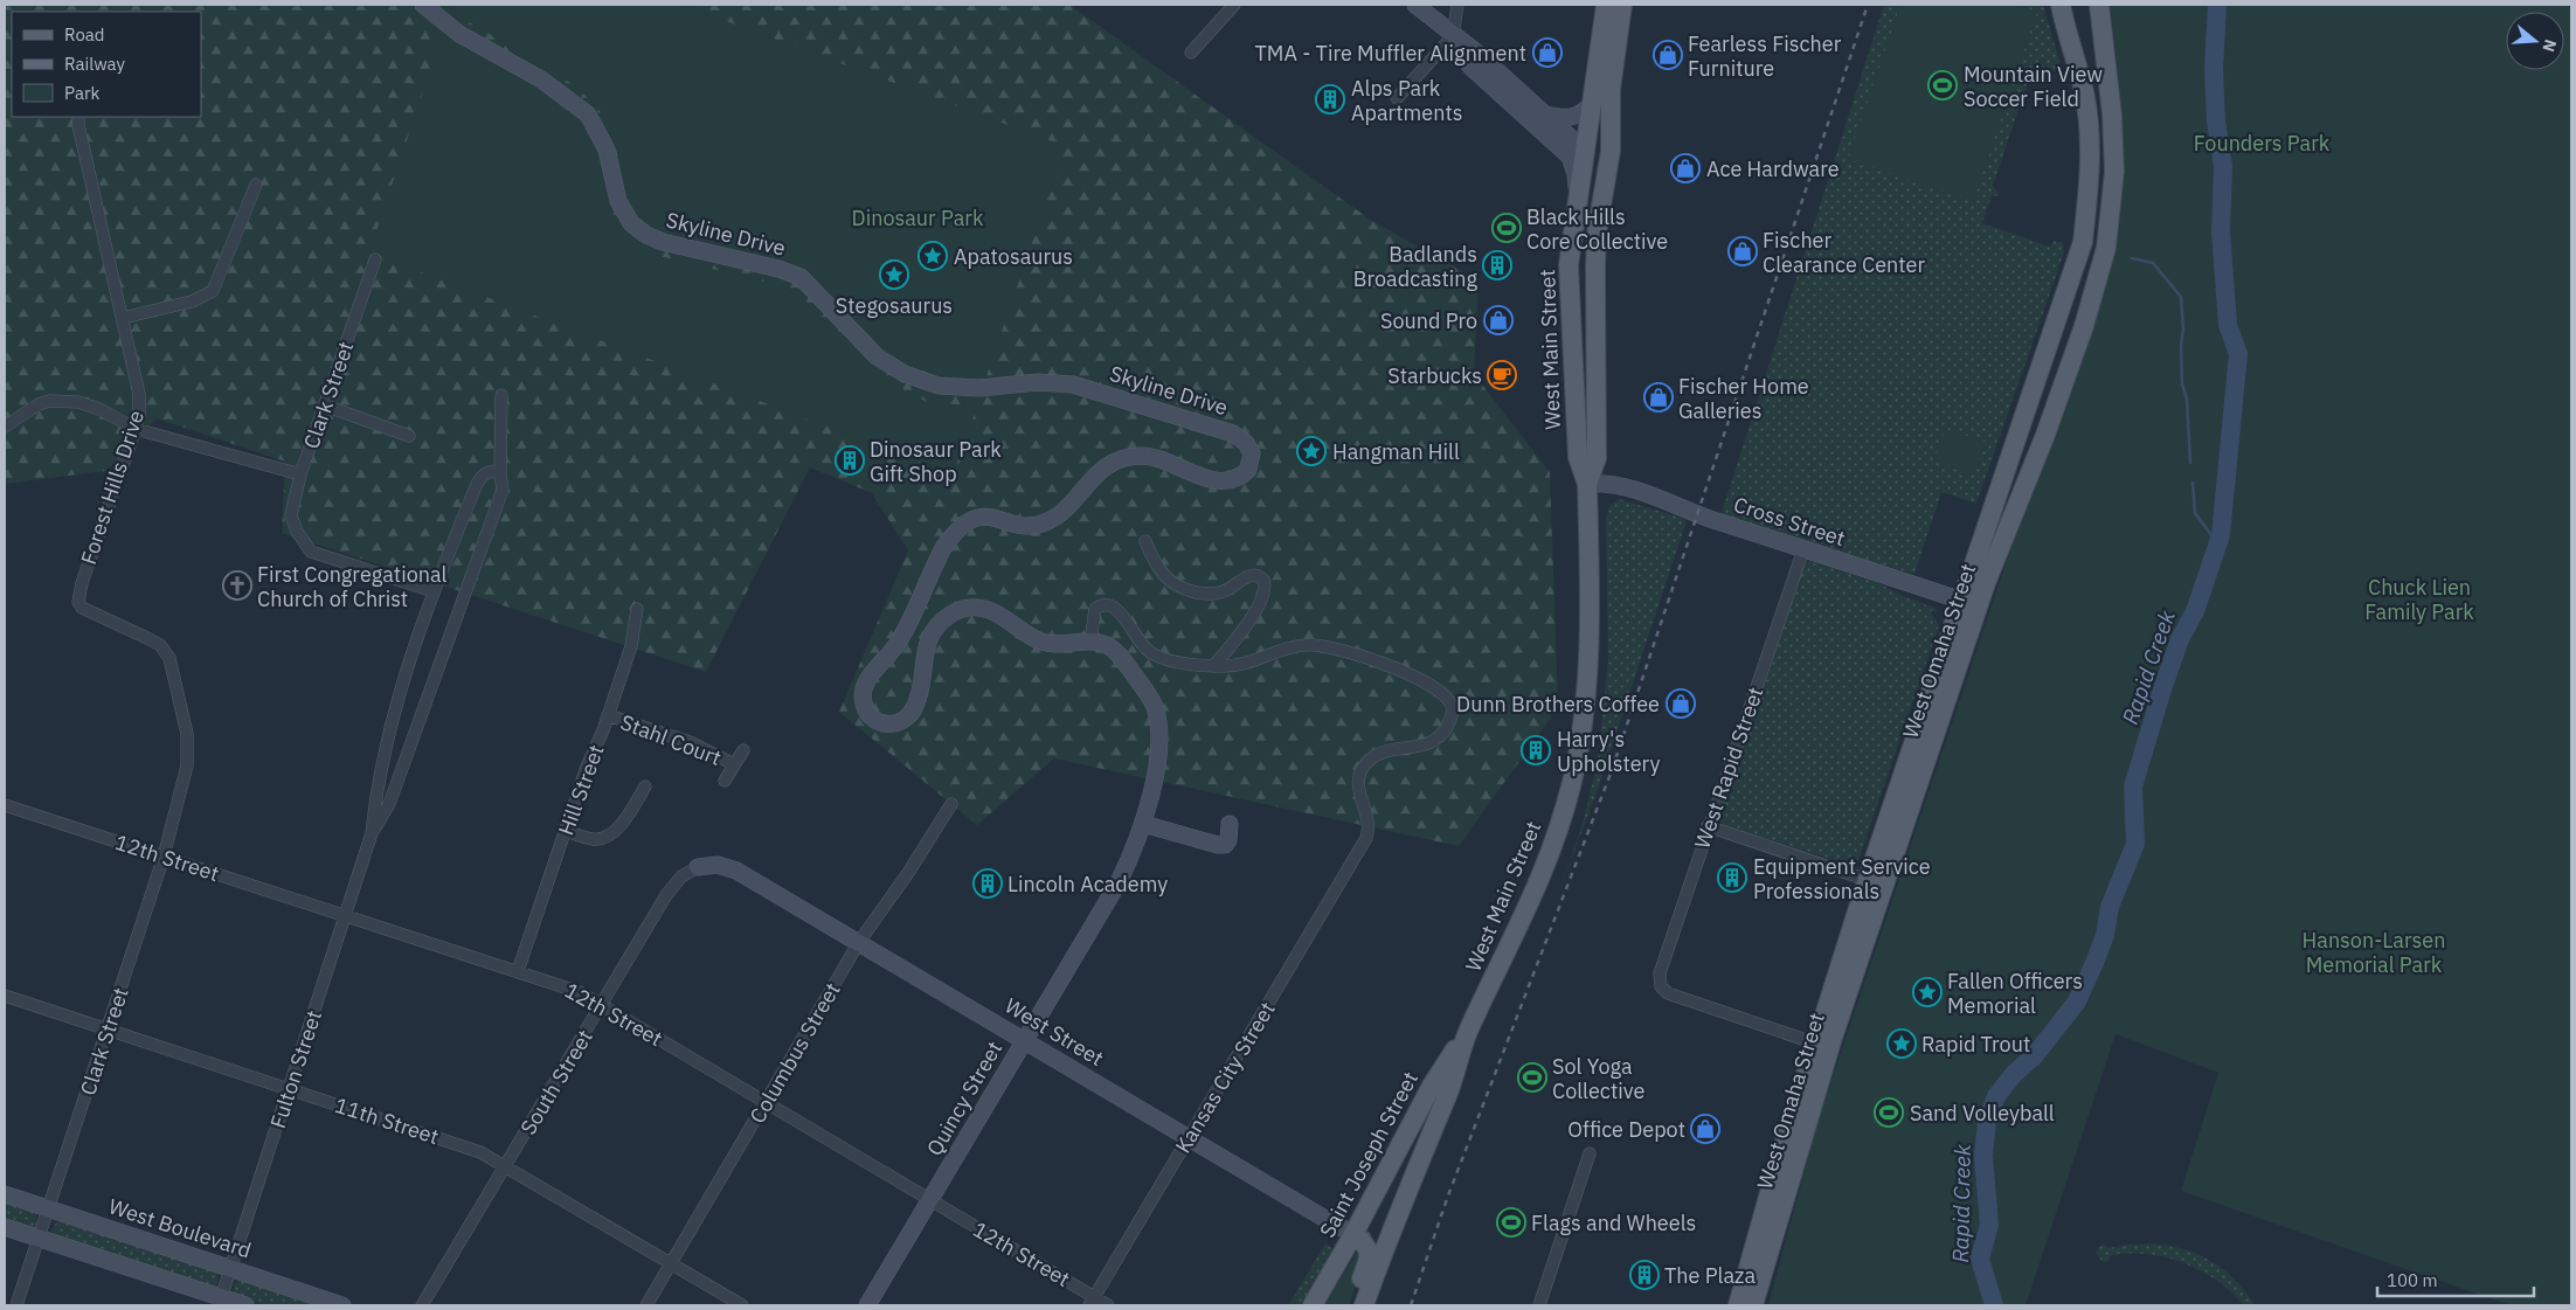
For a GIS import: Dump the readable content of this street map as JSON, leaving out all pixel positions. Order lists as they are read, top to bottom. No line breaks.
{"streets":{"main road":["West Main Street","West Omaha Street","Saint Joseph Street"],"street":["Skyline Drive","Clark Street","Forest Hills Drive","Cross Street","Stahl Court","West Rapid Street","Hill Street","12th Street","West Street","Columbus Street","Fulton Street","Kansas City Street","South Street","Quincy Street","11th Street","West Boulevard"]},"crossings":[["Skyline Drive","Kansas City Street"],["Skyline Drive","Quincy Street"],["West Main Street","Cross Street"],["West Main Street","West Street"],["West Main Street","Saint Joseph Street"],["Clark Street","Forest Hills Drive"],["Clark Street","12th Street"],["Clark Street","Fulton Street"],["Clark Street","11th Street"],["Clark Street","West Boulevard"],["Cross Street","West Omaha Street"],["Cross Street","West Rapid Street"],["West Omaha Street","West Rapid Street"],["Stahl Court","Hill Street"],["Hill Street","12th Street"],["12th Street","Columbus Street"],["12th Street","Fulton Street"],["12th Street","Kansas City Street"],["12th Street","South Street"],["12th Street","Quincy Street"],["West Street","Columbus Street"],["West Street","Kansas City Street"],["West Street","South Street"],["West Street","Quincy Street"],["West Street","Saint Joseph Street"],["Columbus Street","11th Street"],["Fulton Street","11th Street"],["Fulton Street","West Boulevard"],["Kansas City Street","Quincy Street"],["South Street","11th Street"]],"water":["Rapid Creek"],"parks":["Founders Park","Dinosaur Park","Chuck Lien Family Park","Hanson-Larsen Memorial Park"],"places":{"shop":["TMA - Tire Muffler Alignment","Fearless Fischer Furniture","Ace Hardware","Fischer Clearance Center","Sound Pro","Fischer Home Galleries","Dunn Brothers Coffee","Office Depot"],"sports":["Mountain View Soccer Field","Black Hills Core Collective","Sol Yoga Collective","Sand Volleyball","Flags and Wheels"],"building":["Alps Park Apartments","Badlands Broadcasting","Dinosaur Park Gift Shop","Harry's Upholstery","Equipment Service Professionals","Lincoln Academy","The Plaza"],"place":["Apatosaurus","Stegosaurus","Hangman Hill","Fallen Officers Memorial","Rapid Trout"],"cafe":["Starbucks"],"church":["First Congregational Church of Christ"]},"legend":["Road","Railway","Park"],"scale_bar":"100 m","north":"right"}
